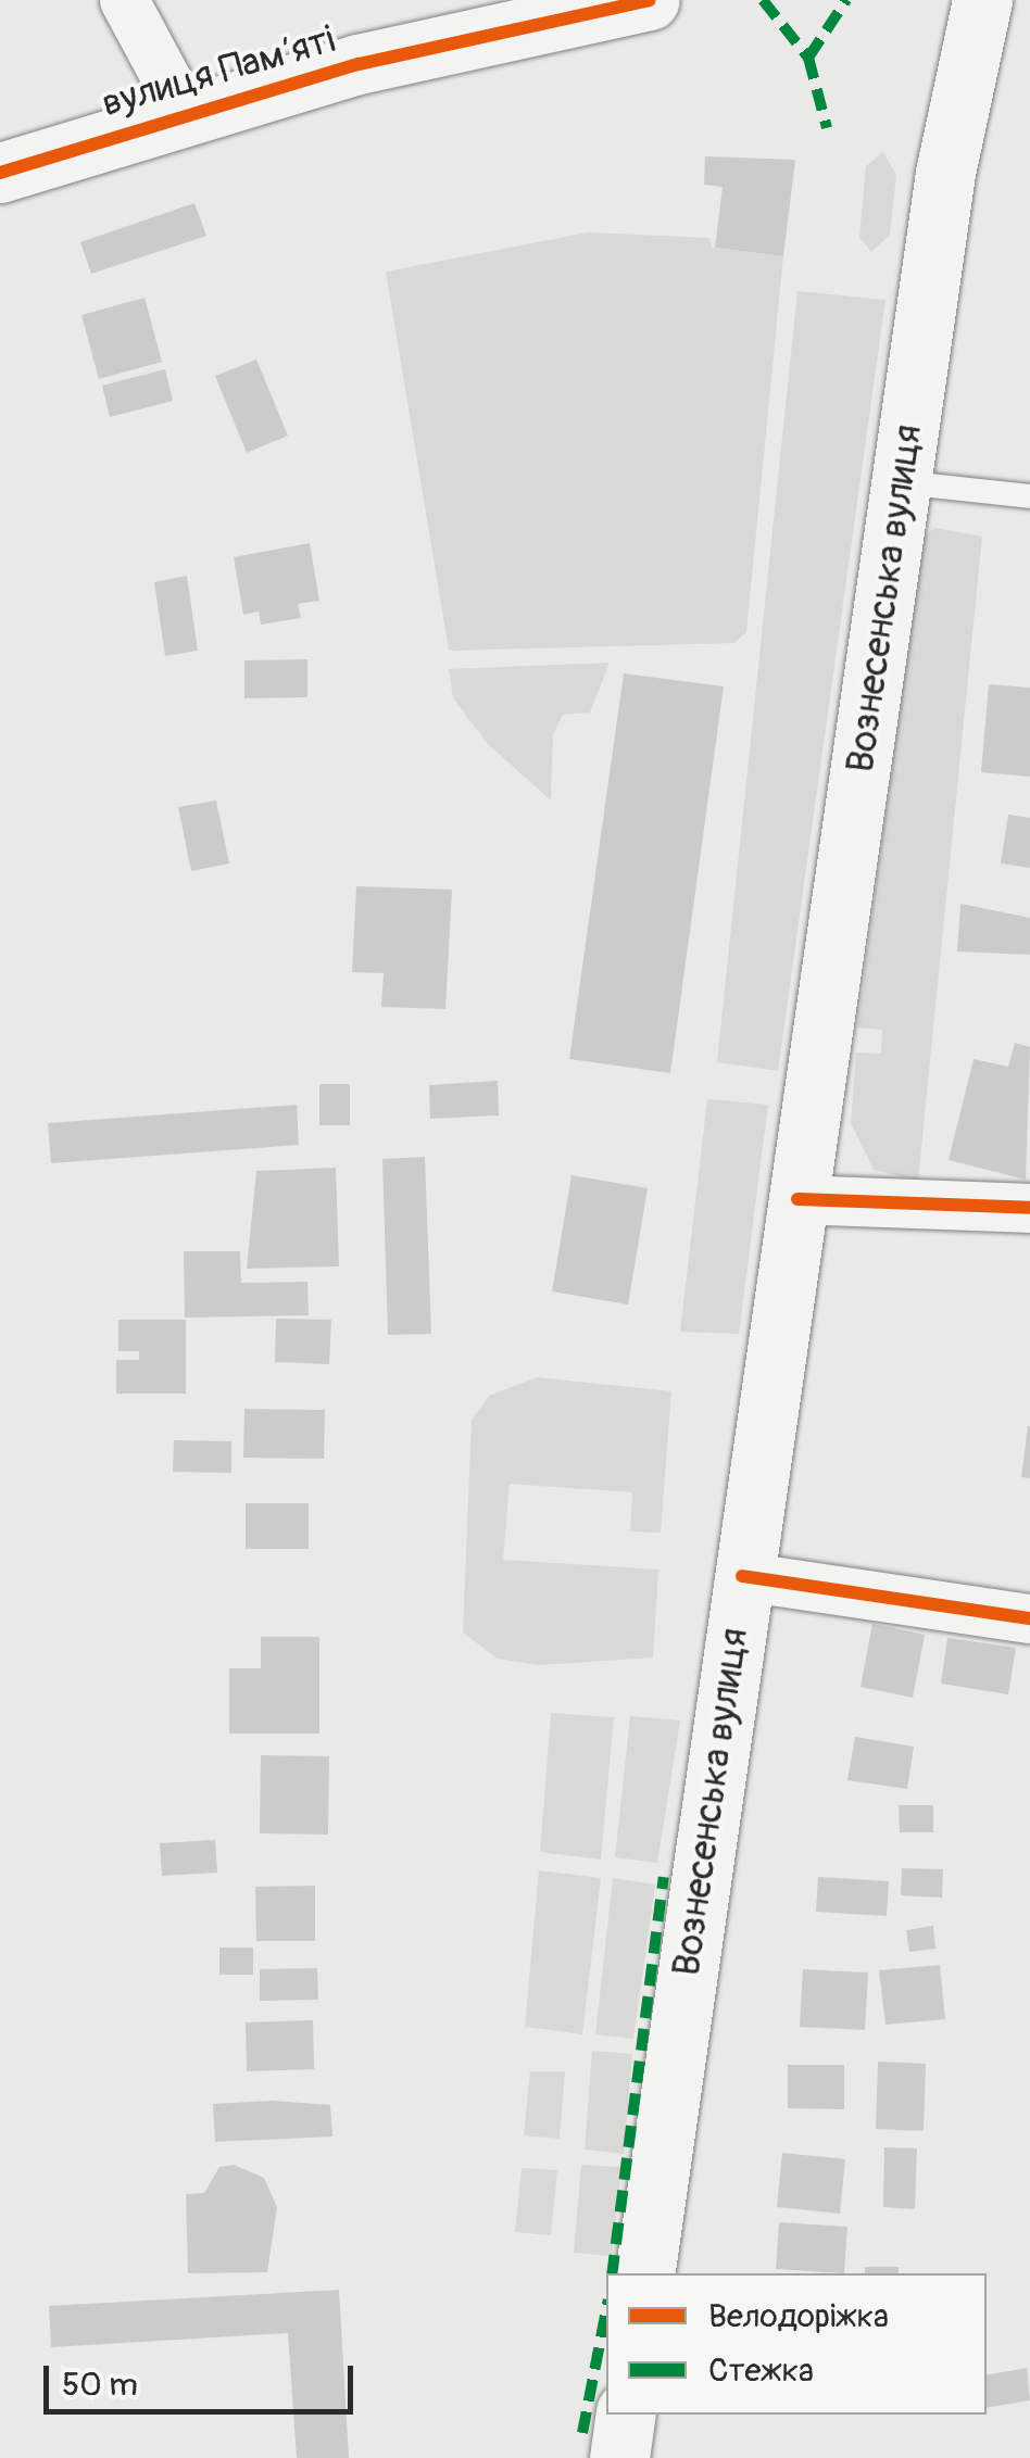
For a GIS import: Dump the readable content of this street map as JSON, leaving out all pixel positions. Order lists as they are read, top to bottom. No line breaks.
{"streets":{"main road":["вулиця Памʼяті","Вознесенська вулиця"]},"legend":["Велодоріжка","Стежка"],"scale_bar":"50 m"}
